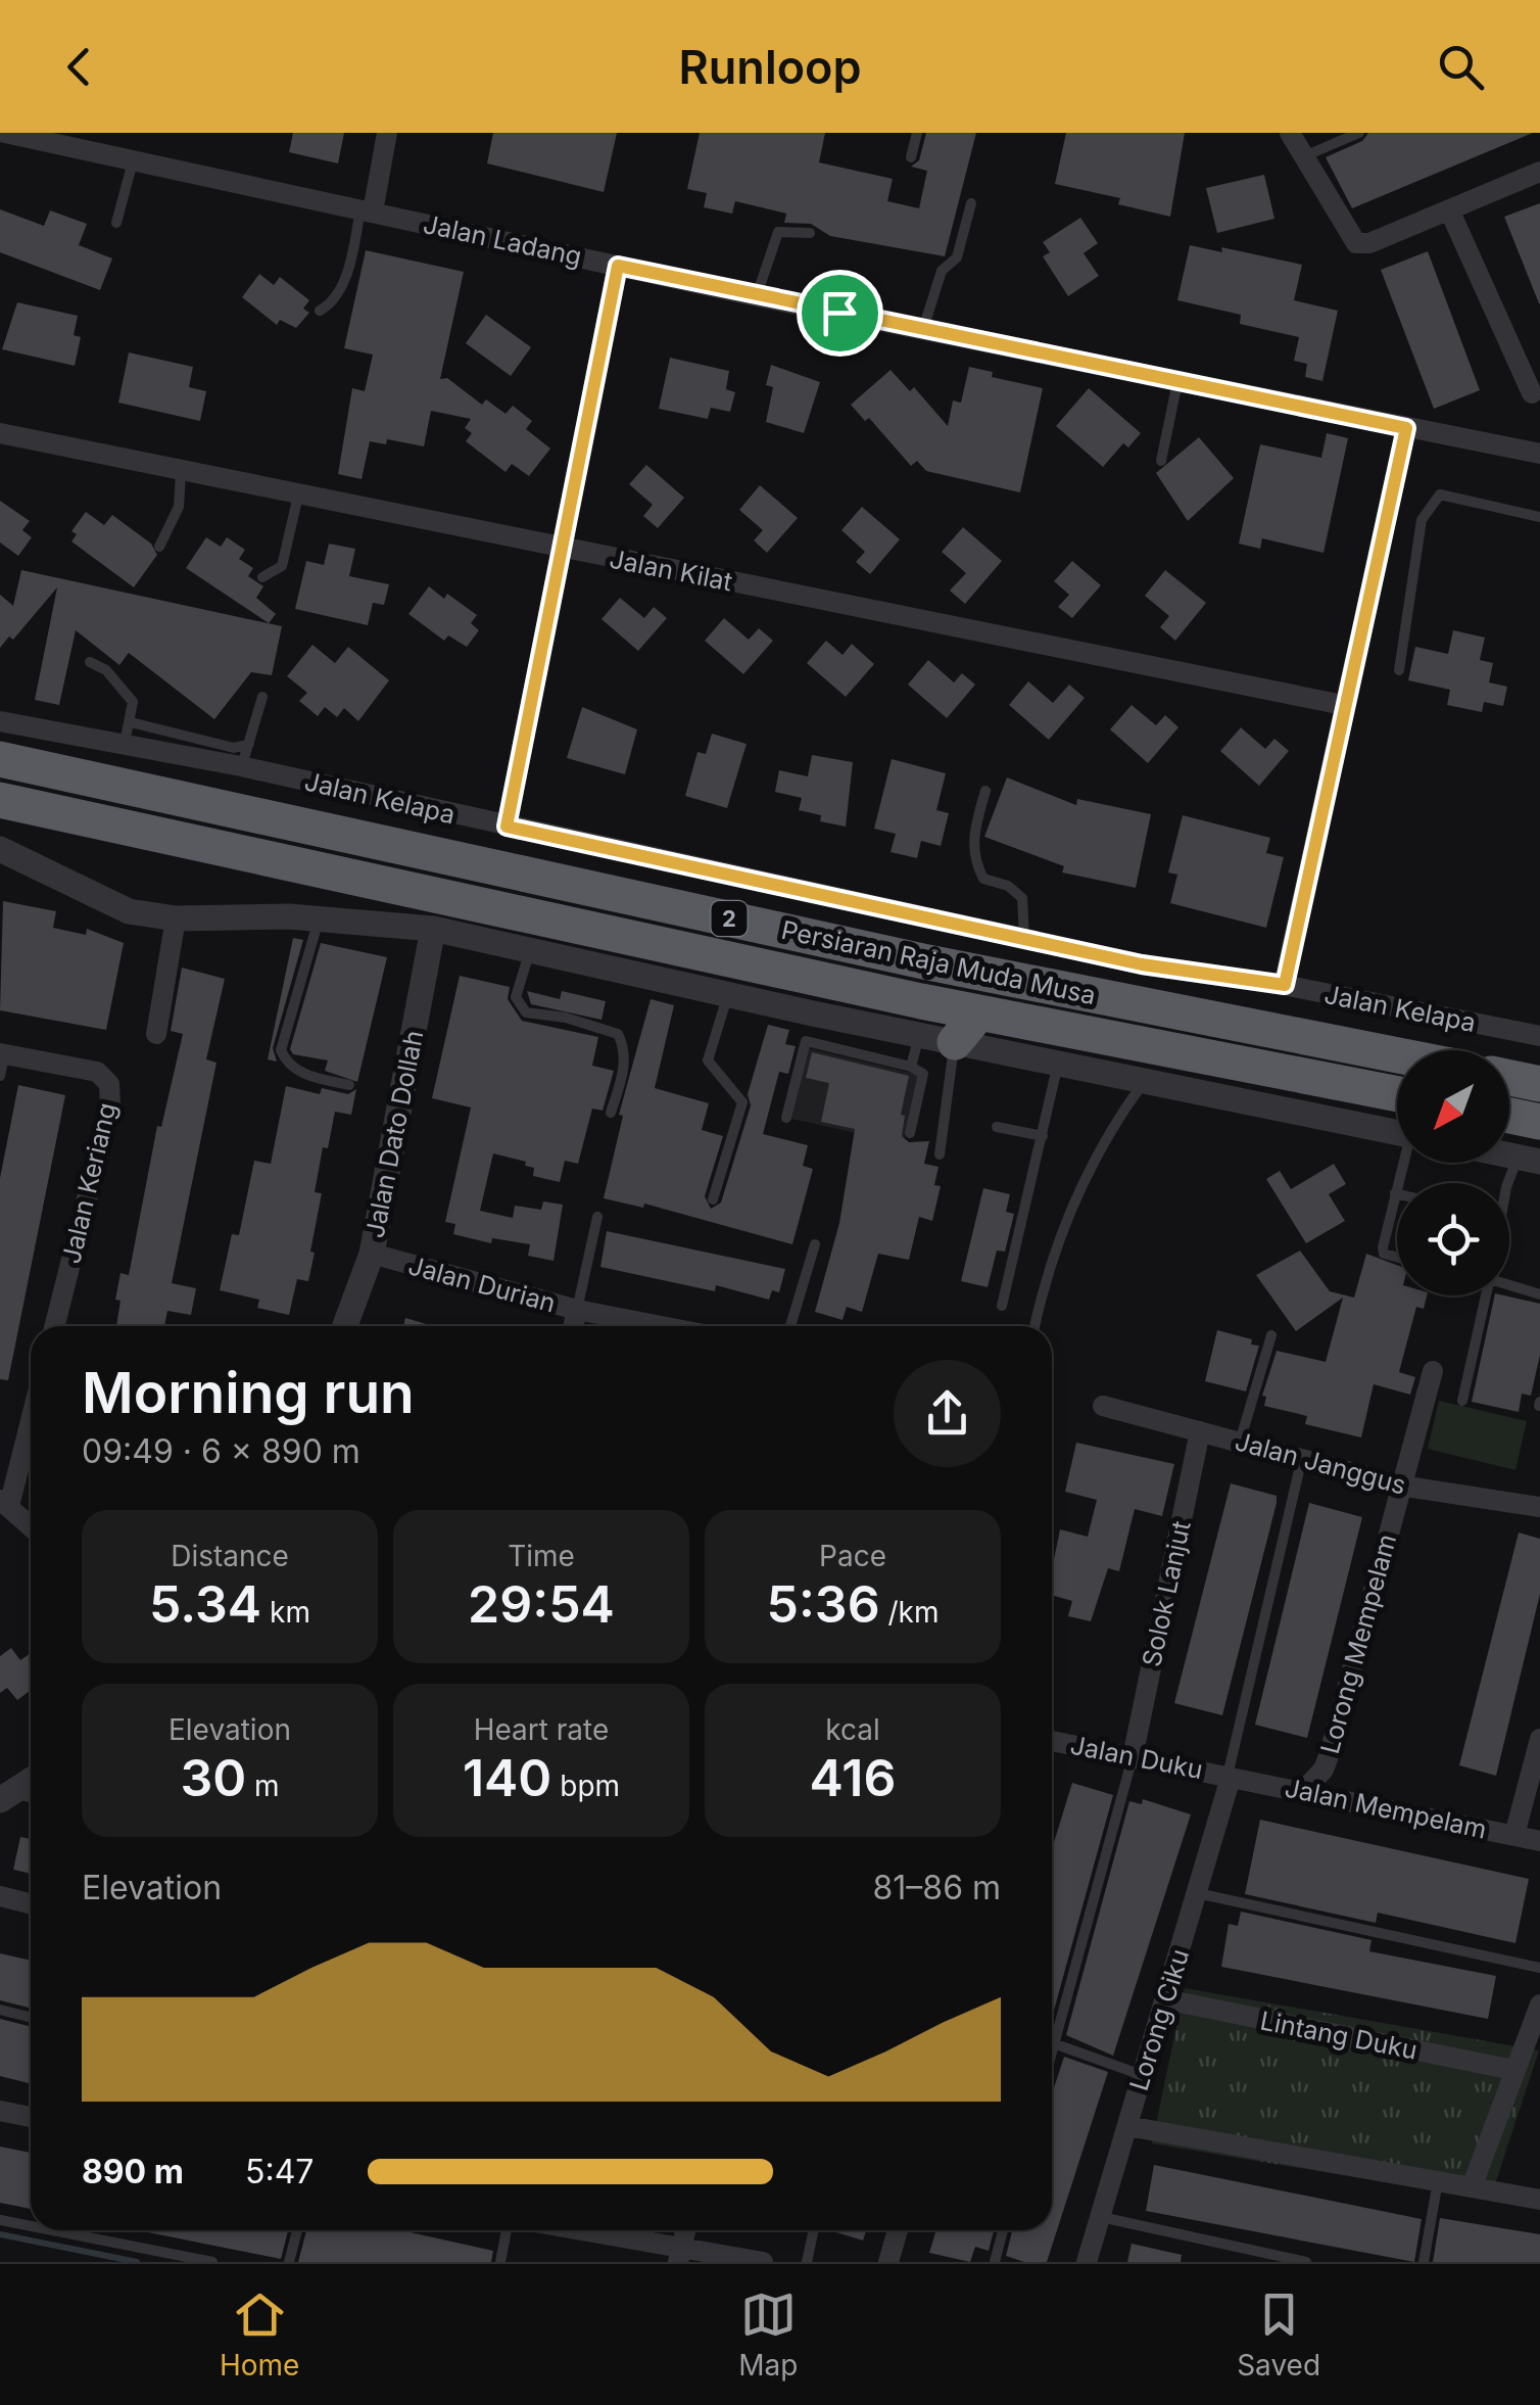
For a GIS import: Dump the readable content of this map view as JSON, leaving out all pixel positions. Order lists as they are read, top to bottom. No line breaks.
{"streets":{"highway":["2","Persiaran Raja Muda Musa"],"street":["Jalan Ladang","Jalan Kilat","Jalan Kelapa","Jalan Dato Dollah","Jalan Keriang","Jalan Durian","Jalan Janggus","Solok Lanjut","Lorong Mempelam","Jalan Duku","Jalan Mempelam","Lorong Ciku","Lintang Duku"]},"crossings":[["Jalan Dato Dollah","Jalan Durian"],["Jalan Janggus","Solok Lanjut"],["Jalan Janggus","Lorong Mempelam"],["Jalan Janggus","Lorong Ciku"],["Solok Lanjut","Jalan Duku"],["Lorong Mempelam","Jalan Mempelam"],["Jalan Duku","Jalan Mempelam"],["Jalan Duku","Lorong Ciku"],["Jalan Mempelam","Lorong Ciku"],["Lorong Ciku","Lintang Duku"]],"north":"bottom left","page":{"header":"Runloop","heading":["Morning run","09:49 · 6 × 890 m"],"stats":[["Distance","5.34 km"],["Time","29:54"],["Pace","5:36 /km"],["Elevation","30 m"],["Heart rate","140 bpm"],["kcal","416"]],"chart":["Elevation","81–86 m"],"list":[{"name":"890 m","note":"5:47"}],"tabs":["Home","Map","Saved"]}}
